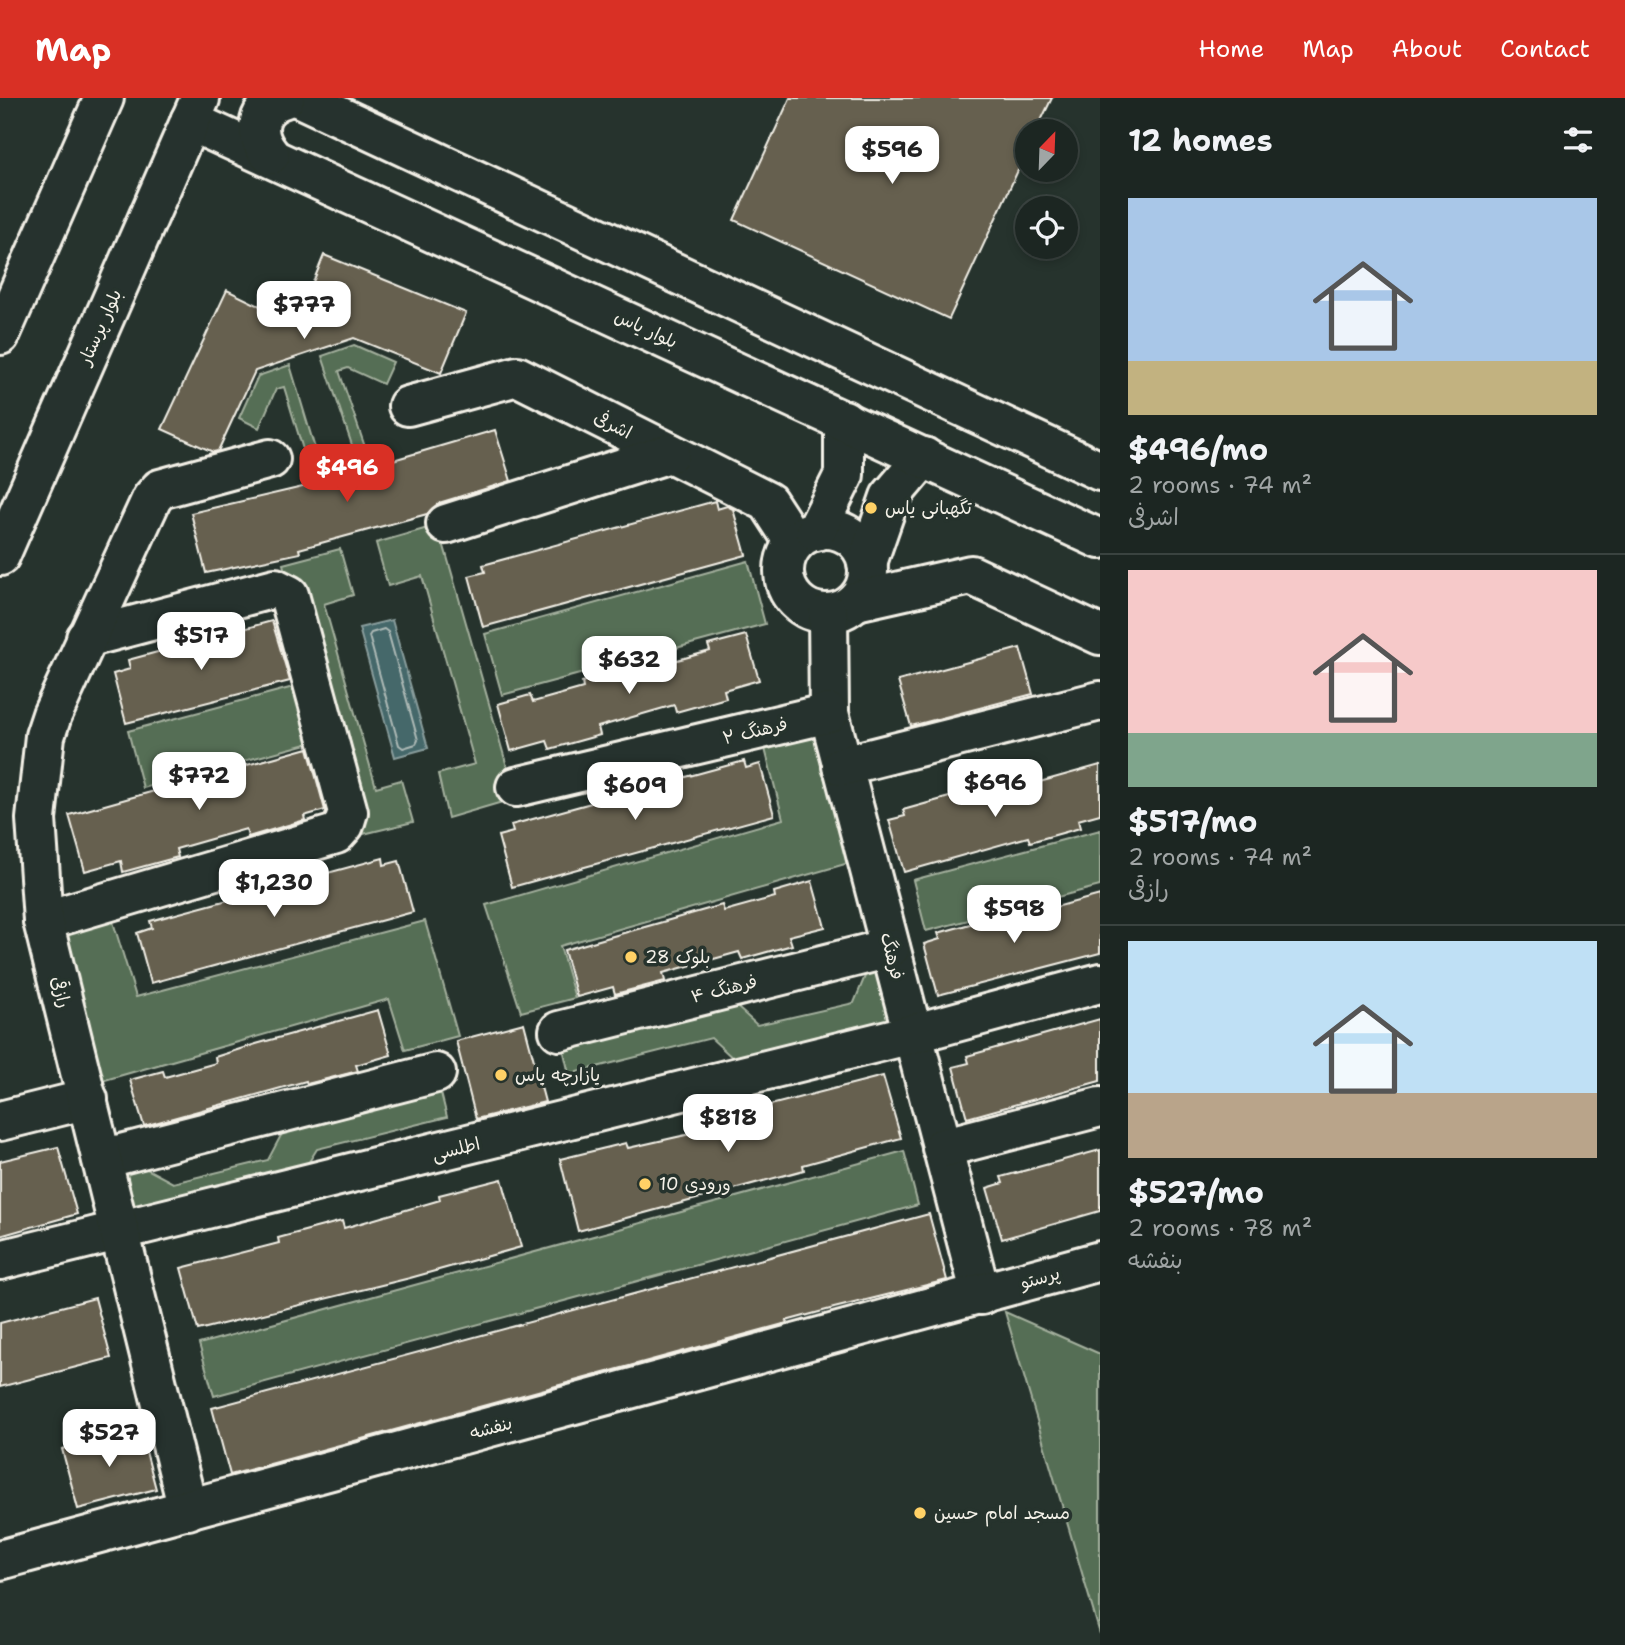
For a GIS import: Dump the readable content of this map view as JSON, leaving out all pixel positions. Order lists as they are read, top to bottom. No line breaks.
{"streets":{"street":["بلوار پرستار","بلوار یاس","اشرفی","فرهنگ ۲","فرهنگ","فرهنگ ۴","رازقی","اطلسی","پرستو","بنفشه"]},"crossings":[["بلوار پرستار","بلوار یاس"],["اشرفی","فرهنگ"],["فرهنگ ۲","فرهنگ"],["فرهنگ","فرهنگ ۴"],["فرهنگ","اطلسی"],["فرهنگ","پرستو"],["فرهنگ","بنفشه"],["رازقی","اطلسی"],["رازقی","بنفشه"],["پرستو","بنفشه"]],"places":["تگهبانی یاس","بلوک 28","یازارچه یاس","ورودی 10","مسجد امام حسین"],"north":"top right","page":{"header":"Map","nav":["Home","Map","About","Contact"],"heading":"12 homes","price":["$596","$777","$496","$517","$632","$772","$696","$609","$1,230","$598","$818","$527"],"list":[{"name":"$496/mo","note":"2 rooms · 74 m² · اشرفی"},{"name":"$517/mo","note":"2 rooms · 74 m² · رازقی"},{"name":"$527/mo","note":"2 rooms · 78 m² · بنفشه"}]}}
